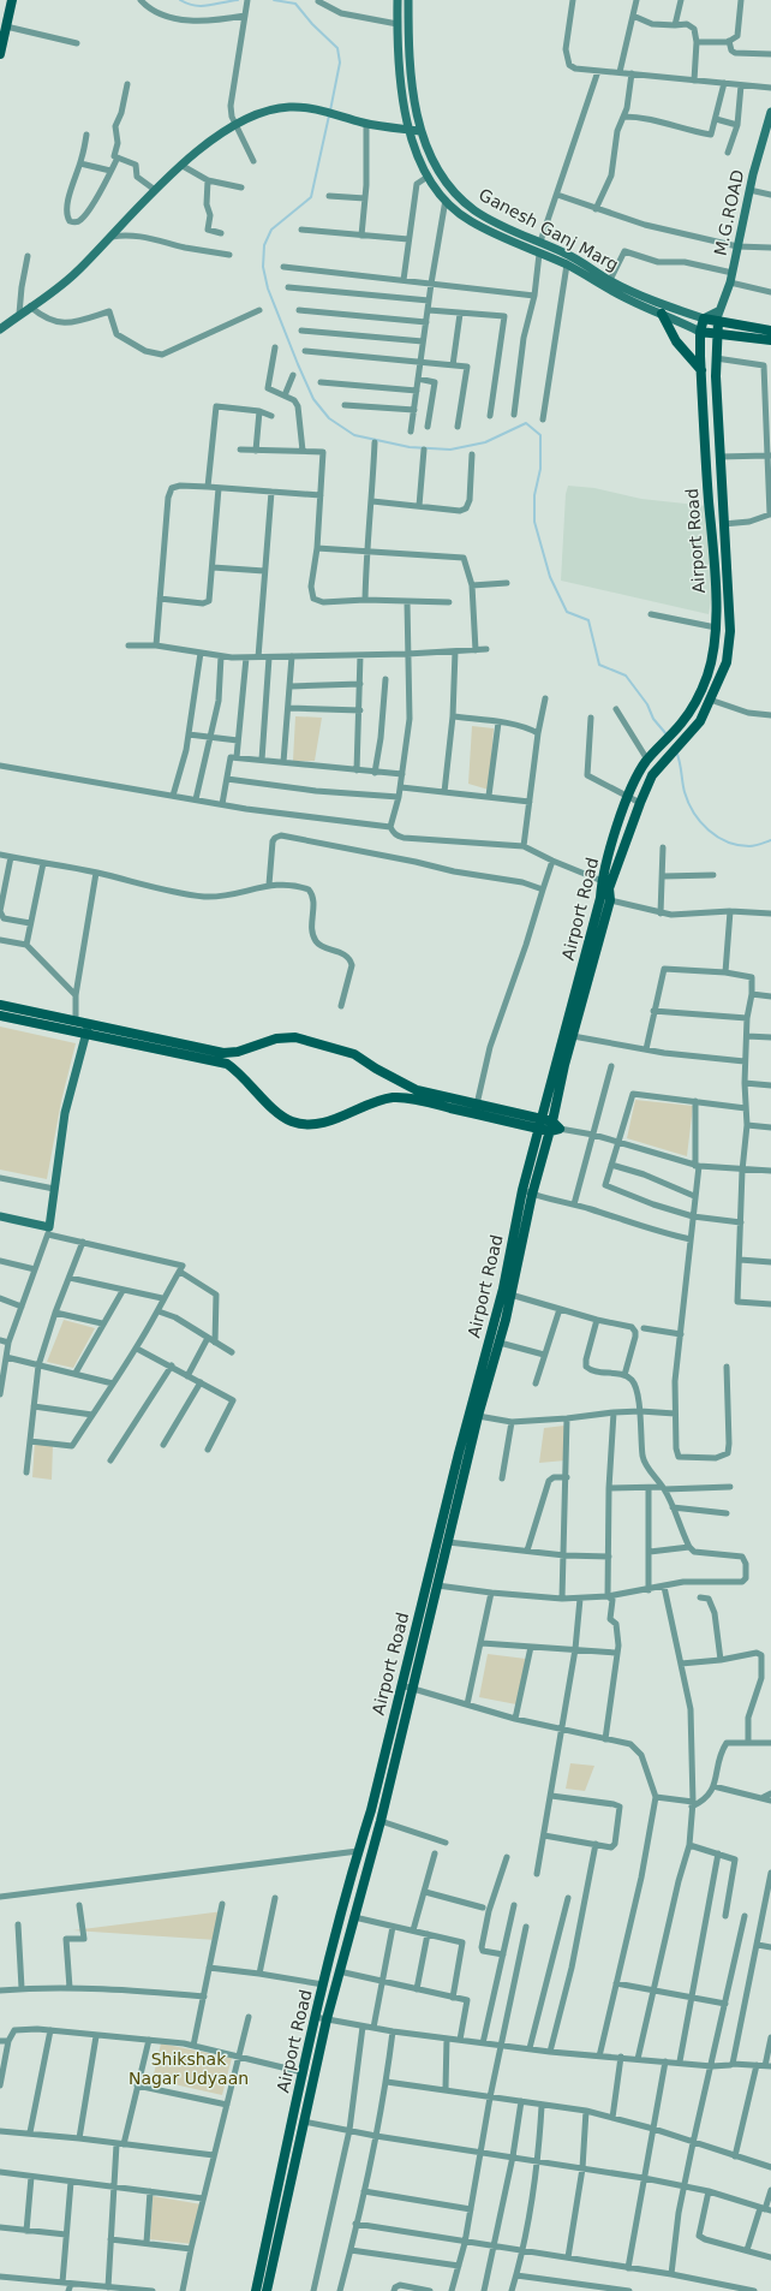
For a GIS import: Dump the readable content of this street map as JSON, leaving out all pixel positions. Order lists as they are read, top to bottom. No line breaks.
{"streets":{"main road":["M.G.ROAD","Ganesh Ganj Marg","Airport Road"]},"crossings":[["M.G.ROAD","Ganesh Ganj Marg"],["M.G.ROAD","Airport Road"],["Ganesh Ganj Marg","Airport Road"]],"parks":["Shikshak Nagar Udyaan"]}
